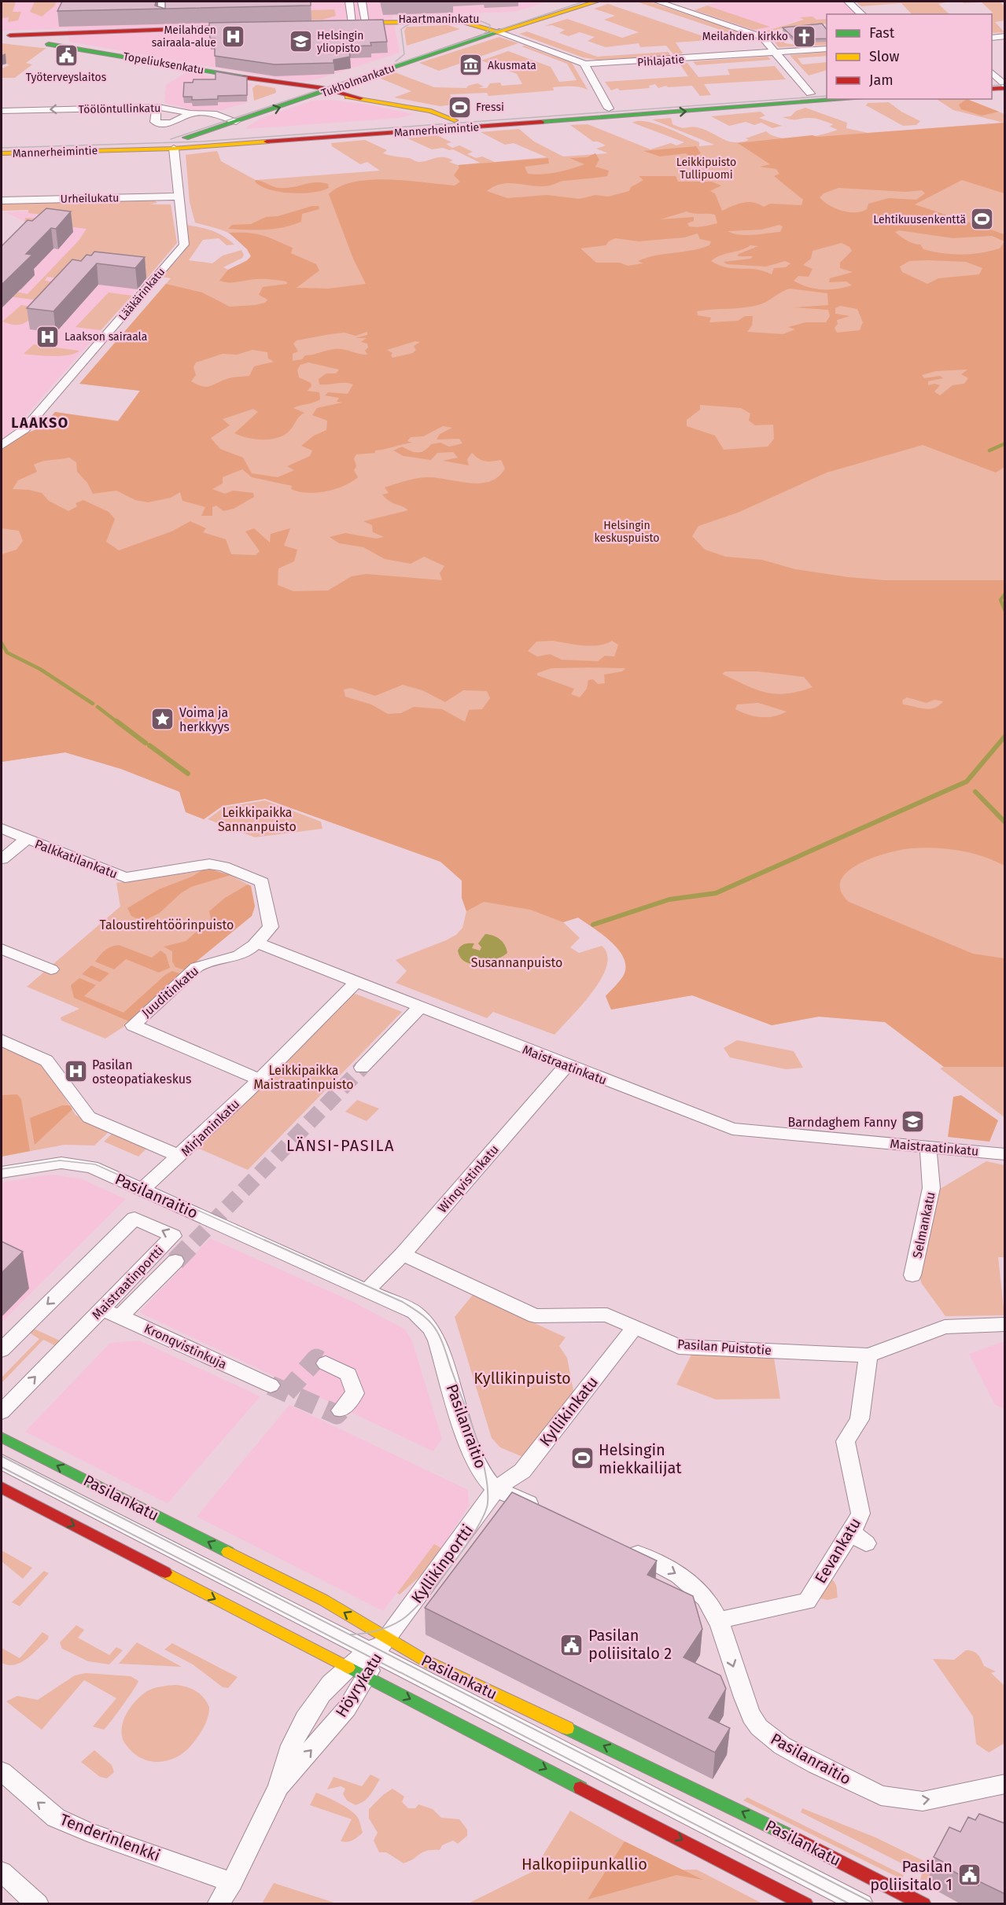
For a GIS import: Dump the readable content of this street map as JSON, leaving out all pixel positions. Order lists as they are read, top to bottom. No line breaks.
{"streets":{"main road":["Haartmaninkatu","Topeliuksenkatu","Tukholmankatu","Mannerheimintie","Pasilankatu"],"street":["Pihlajatie","Töölöntullinkatu","Urheilukatu","Lääkärinkatu","Palkkatilankatu","Juuditinkatu","Maistraatinkatu","Mirjaminkatu","Winqvistinkatu","Pasilanraitio","Selmankatu","Maistraatinportti","Kronqvistinkuja","Pasilan Puistotie","Kyllikinkatu","Eevankatu","Kyllikinportti","Höyrykatu","Tenderinlenkki"]},"crossings":[["Haartmaninkatu","Pihlajatie"],["Haartmaninkatu","Tukholmankatu"],["Pihlajatie","Tukholmankatu"],["Topeliuksenkatu","Tukholmankatu"],["Topeliuksenkatu","Mannerheimintie"],["Tukholmankatu","Töölöntullinkatu"],["Tukholmankatu","Mannerheimintie"],["Mannerheimintie","Lääkärinkatu"],["Urheilukatu","Lääkärinkatu"],["Palkkatilankatu","Juuditinkatu"],["Palkkatilankatu","Maistraatinkatu"],["Juuditinkatu","Maistraatinkatu"],["Juuditinkatu","Mirjaminkatu"],["Maistraatinkatu","Mirjaminkatu"],["Maistraatinkatu","Winqvistinkatu"],["Maistraatinkatu","Selmankatu"],["Mirjaminkatu","Pasilanraitio"],["Winqvistinkatu","Pasilanraitio"],["Winqvistinkatu","Pasilan Puistotie"],["Pasilanraitio","Kyllikinkatu"],["Pasilanraitio","Eevankatu"],["Pasilanraitio","Kyllikinportti"],["Maistraatinportti","Kronqvistinkuja"],["Pasilan Puistotie","Kyllikinkatu"],["Pasilan Puistotie","Eevankatu"],["Kyllikinkatu","Kyllikinportti"],["Pasilankatu","Kyllikinportti"],["Pasilankatu","Höyrykatu"],["Kyllikinportti","Höyrykatu"],["Höyrykatu","Tenderinlenkki"]],"one_way":["Töölöntullinkatu","Pasilanraitio","Tenderinlenkki"],"districts":["LAAKSO","LÄNSI-PASILA"],"parks":["Leikkipuisto Tullipuomi","Helsingin keskuspuisto","Leikkipaikka Sannanpuisto","Taloustirehtöörinpuisto","Susannanpuisto","Leikkipaikka Maistraatinpuisto","Kyllikinpuisto","Halkopiipunkallio"],"places":{"hospital":["Meilahden sairaala-alue","Laakson sairaala","Pasilan osteopatiakeskus"],"church":["Meilahden kirkko"],"school or university":["Helsingin yliopisto","Barndaghem Fanny"],"public building":["Työterveyslaitos","Pasilan poliisitalo 2","Pasilan poliisitalo 1"],"museum":["Akusmata"],"sports":["Fressi","Lehtikuusenkenttä","Helsingin miekkailijat"],"place":["Voima ja herkkyys"]},"legend":["Fast","Slow","Jam"]}
